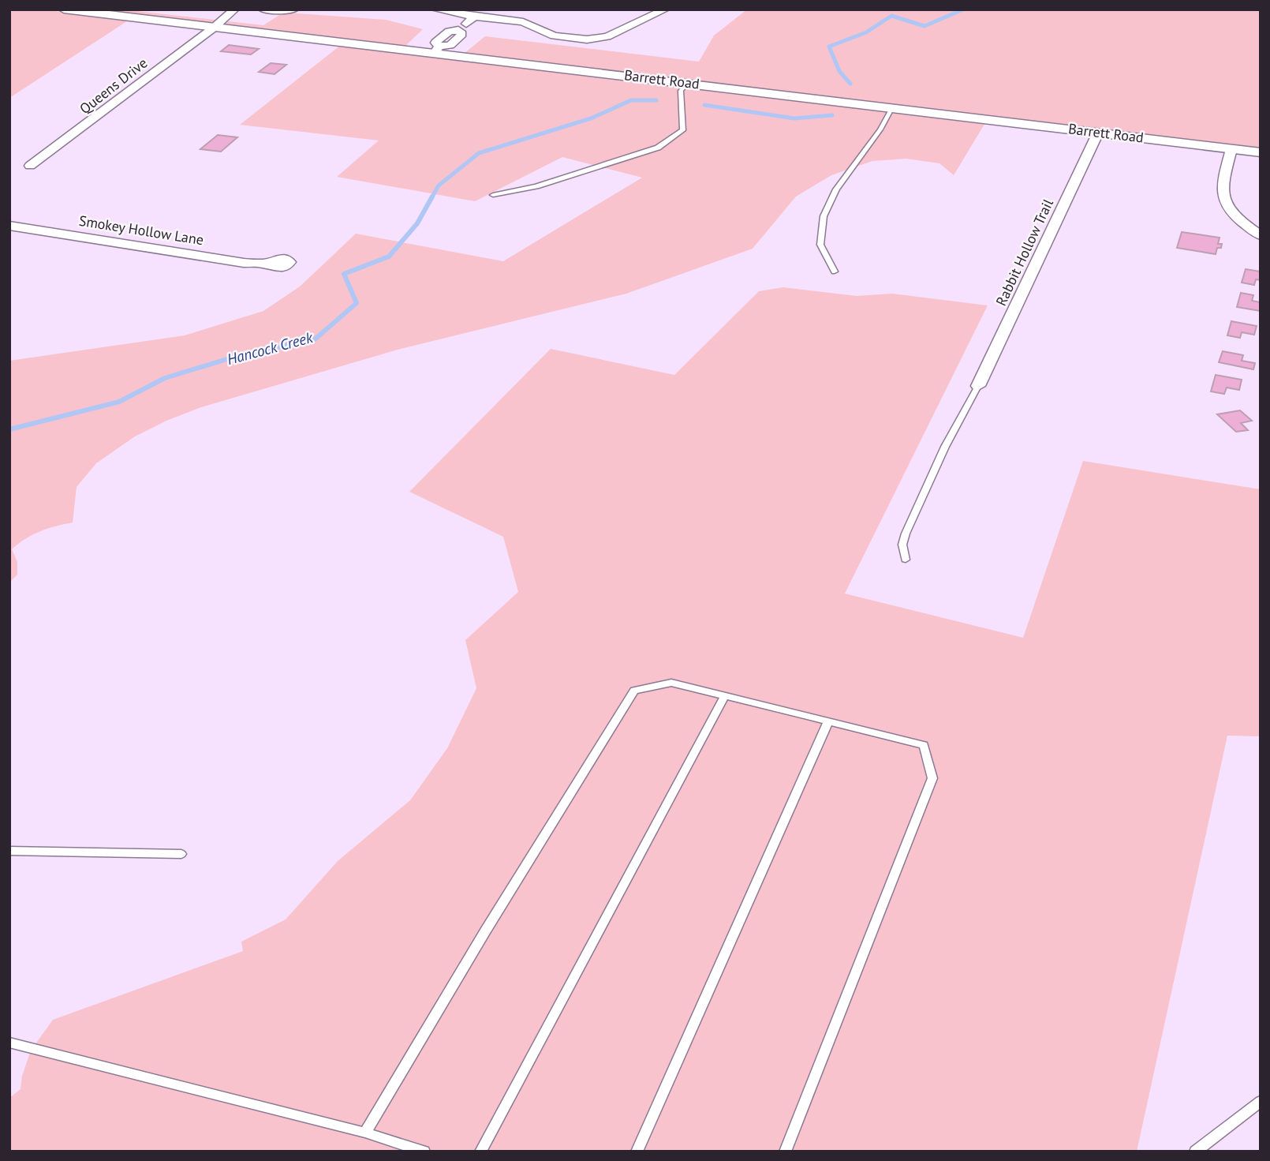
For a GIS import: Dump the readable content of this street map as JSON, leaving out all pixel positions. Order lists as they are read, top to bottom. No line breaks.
{"streets":{"street":["Barrett Road","Queens Drive","Smokey Hollow Lane","Rabbit Hollow Trail"]},"crossings":[["Barrett Road","Queens Drive"],["Barrett Road","Rabbit Hollow Trail"]],"water":["Hancock Creek"]}
